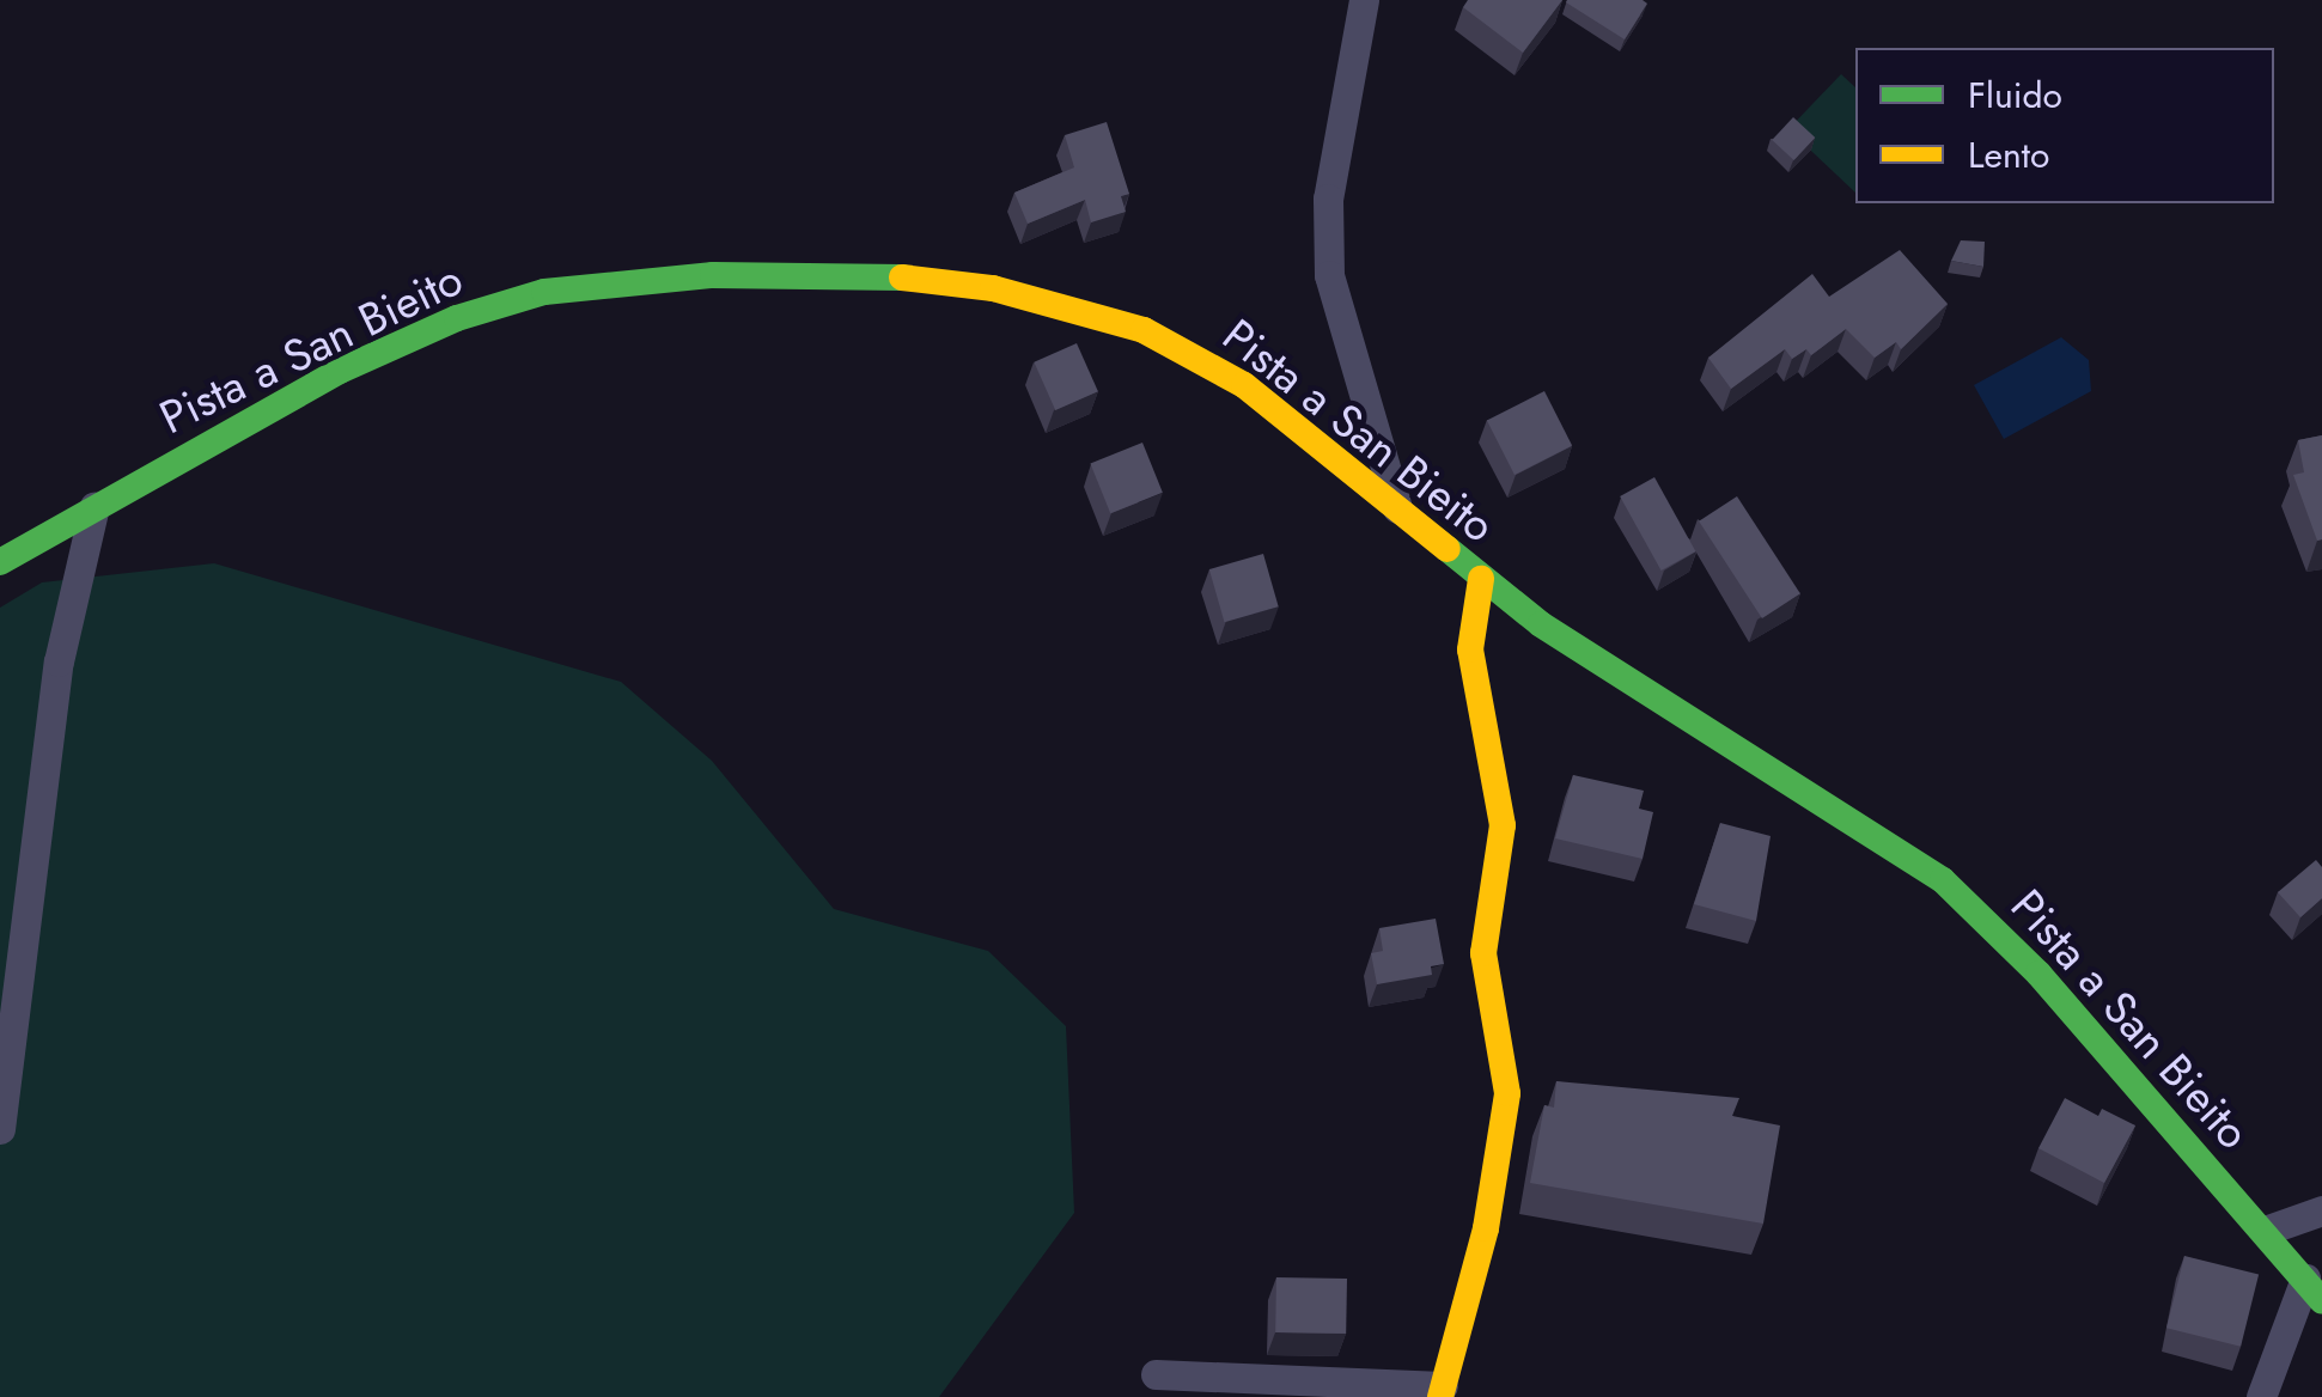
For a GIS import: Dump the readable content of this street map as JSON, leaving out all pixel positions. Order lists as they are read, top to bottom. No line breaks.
{"streets":{"street":["Pista a San Bieito"]},"legend":["Fluido","Lento"]}
